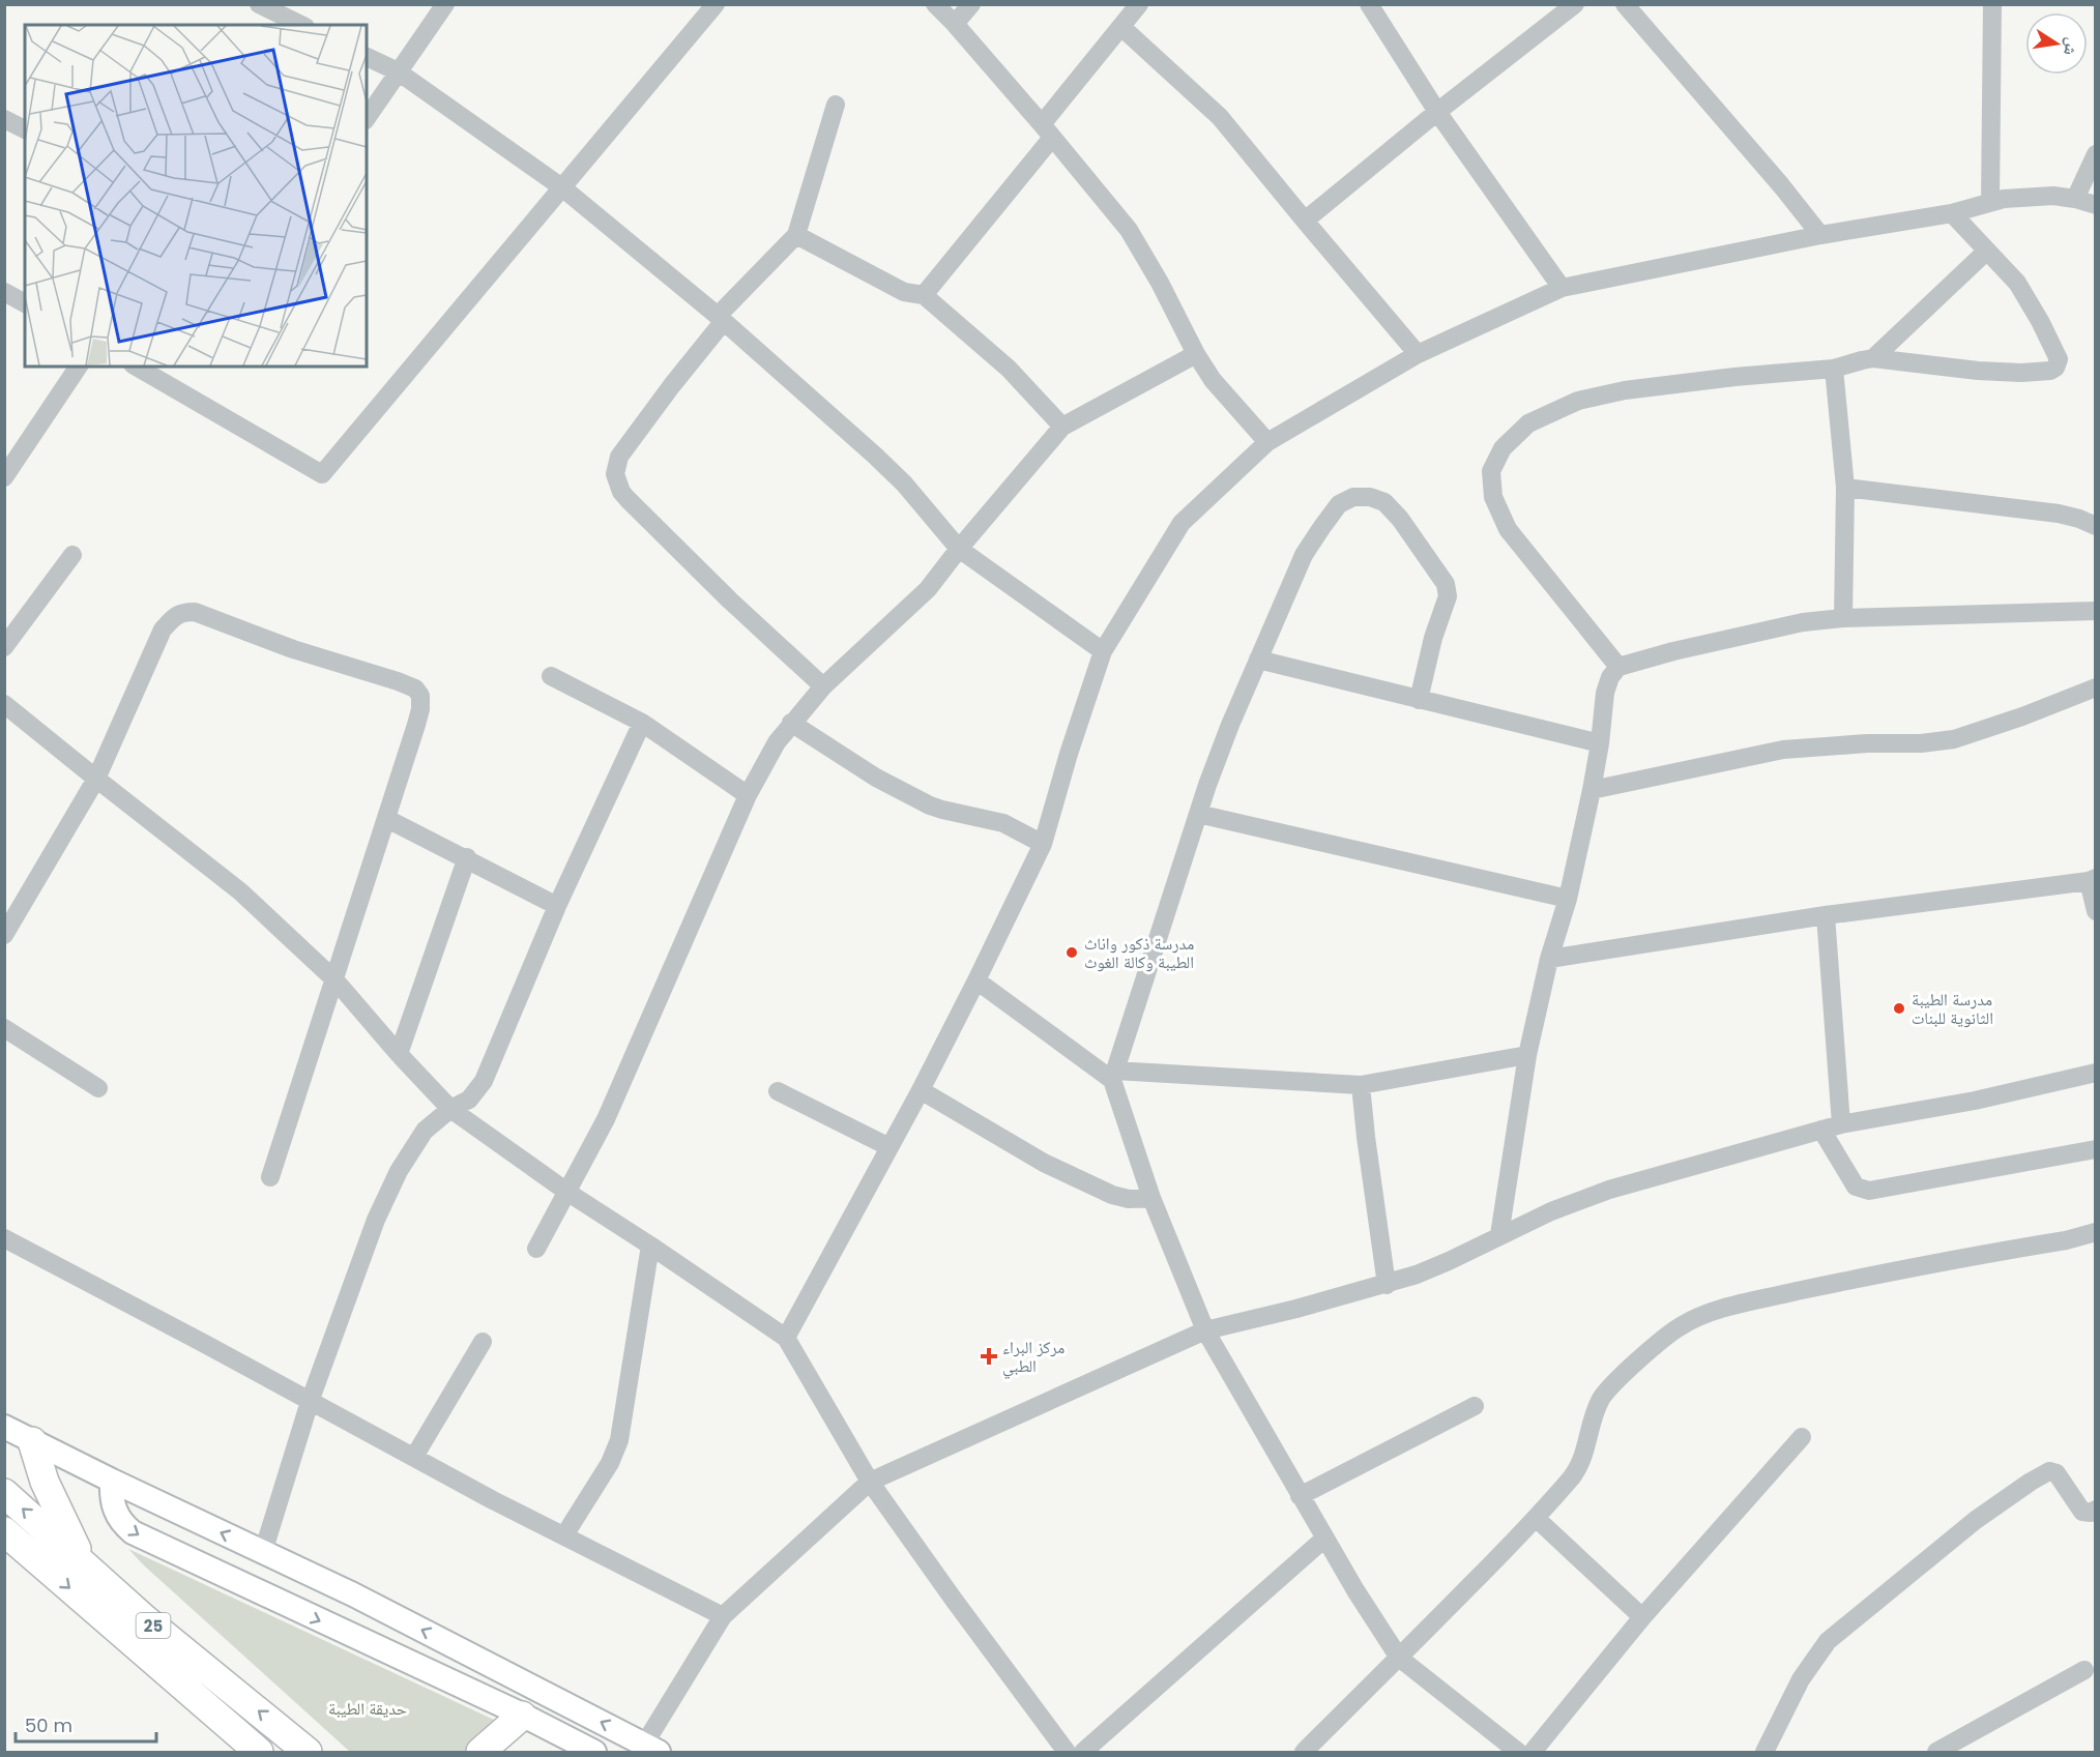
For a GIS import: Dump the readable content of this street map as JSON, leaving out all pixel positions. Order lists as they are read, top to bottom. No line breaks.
{"streets":{"highway":["25"]},"parks":["حديقة الطيبة"],"places":{"other":["مدرسة ذكور واناث الطيبة وكالة الغوث","مدرسة الطيبة الثانوية للبنات"],"health":["مركز البراء الطبي"]},"scale_bar":"50 m","north":"right"}
